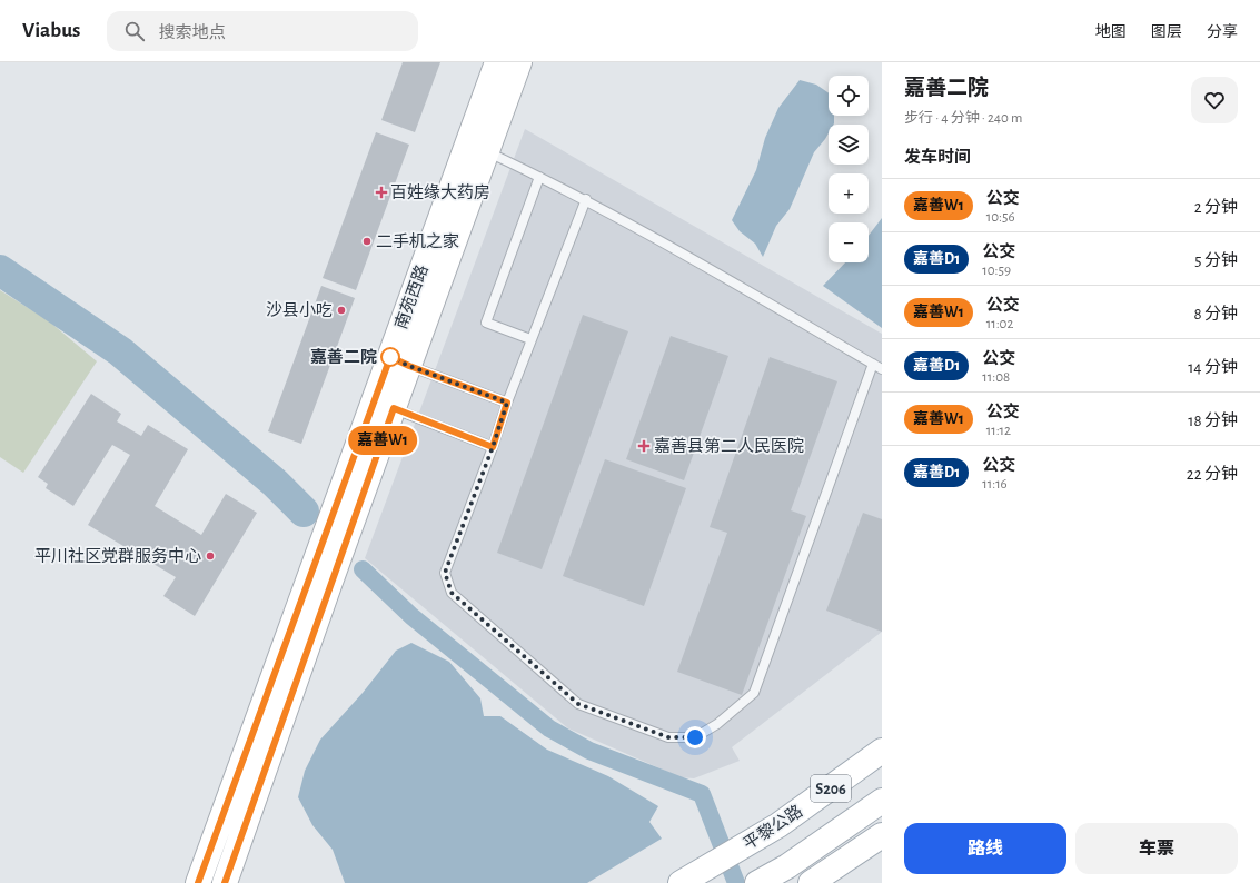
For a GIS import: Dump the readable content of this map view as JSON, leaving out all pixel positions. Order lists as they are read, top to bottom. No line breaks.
{"streets":{"main road":["南苑西路","S206","平黎公路"]},"places":{"health":["百姓缘大药房","嘉善县第二人民医院"],"other":["二手机之家","沙县小吃","嘉善二院","平川社区党群服务中心"]},"lines":["bus line 嘉善W1"],"page":{"header":"Viabus","search":"搜索地点","nav":["地图","图层","分享"],"on_map":"嘉善W1","heading":[["嘉善二院","步行 · 4 分钟 · 240 m"],"发车时间"],"map_buttons":["+","−"],"list":[{"mark":"嘉善W1","name":"公交","note":"10:56","value":"2 分钟"},{"mark":"嘉善D1","name":"公交","note":"10:59","value":"5 分钟"},{"mark":"嘉善W1","name":"公交","note":"11:02","value":"8 分钟"},{"mark":"嘉善D1","name":"公交","note":"11:08","value":"14 分钟"},{"mark":"嘉善W1","name":"公交","note":"11:12","value":"18 分钟"},{"mark":"嘉善D1","name":"公交","note":"11:16","value":"22 分钟"}],"buttons":["路线","车票"]}}
